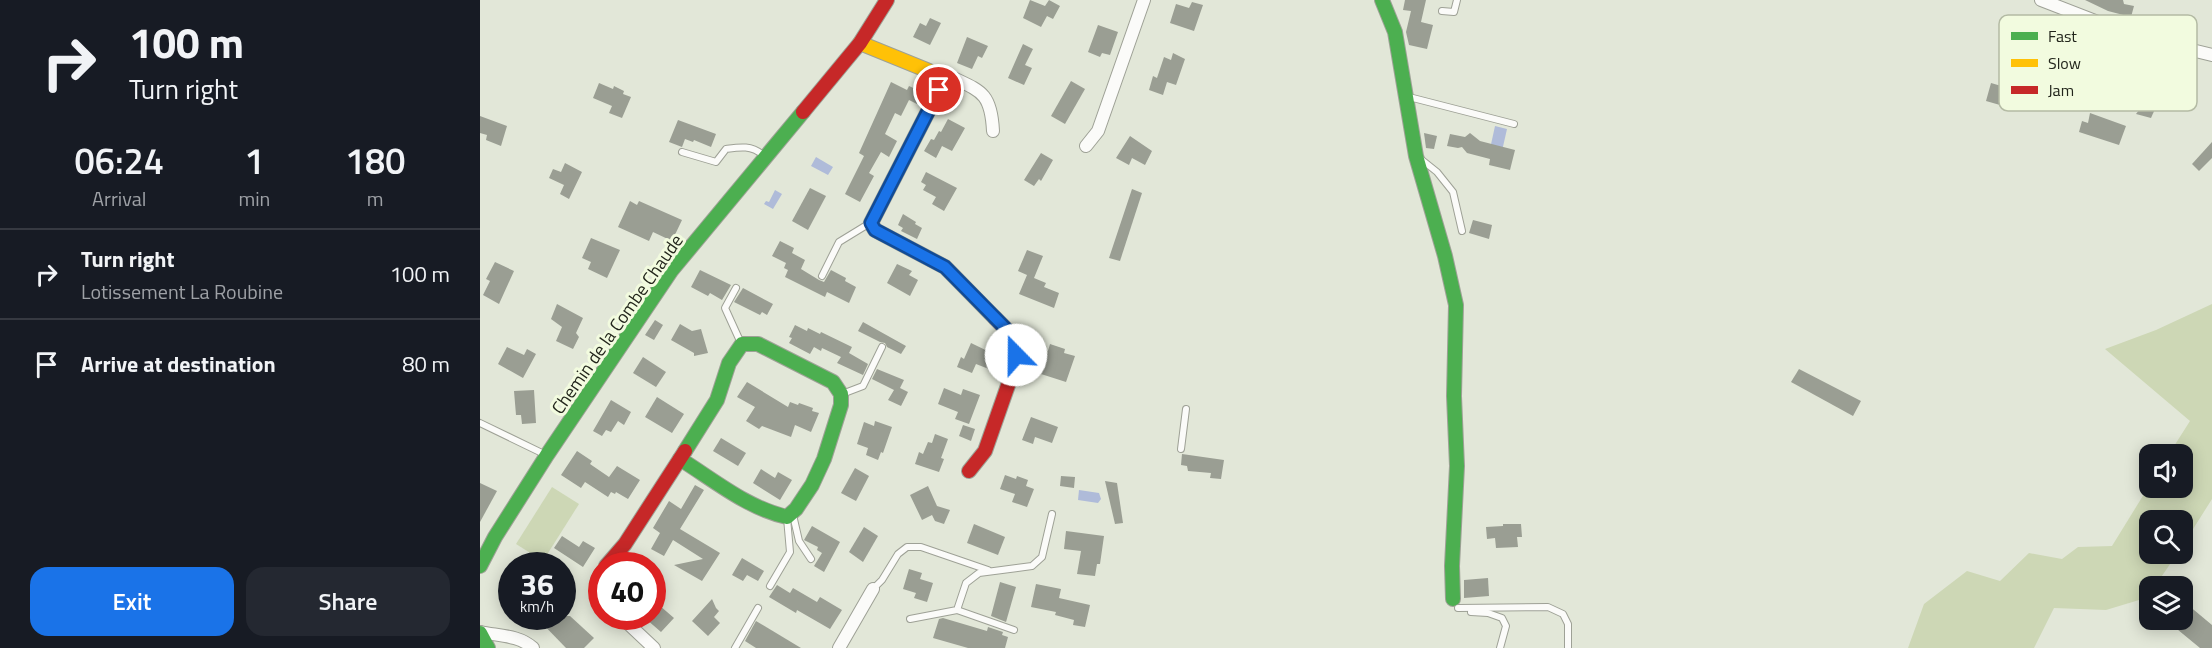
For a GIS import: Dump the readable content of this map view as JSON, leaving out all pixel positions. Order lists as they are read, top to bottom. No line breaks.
{"streets":{"street":["Chemin de la Combe Chaude"]},"legend":["Fast","Slow","Jam"],"page":{"turn":["100 m","Turn right"],"eta":["06:24","Arrival","1","min","180","m"],"list":[{"name":"Turn right","note":"Lotissement La Roubine","value":"100 m"},{"name":"Arrive at destination","value":"80 m"}],"speed":"36 km/h","limit":"40","buttons":["Exit","Share"]}}
